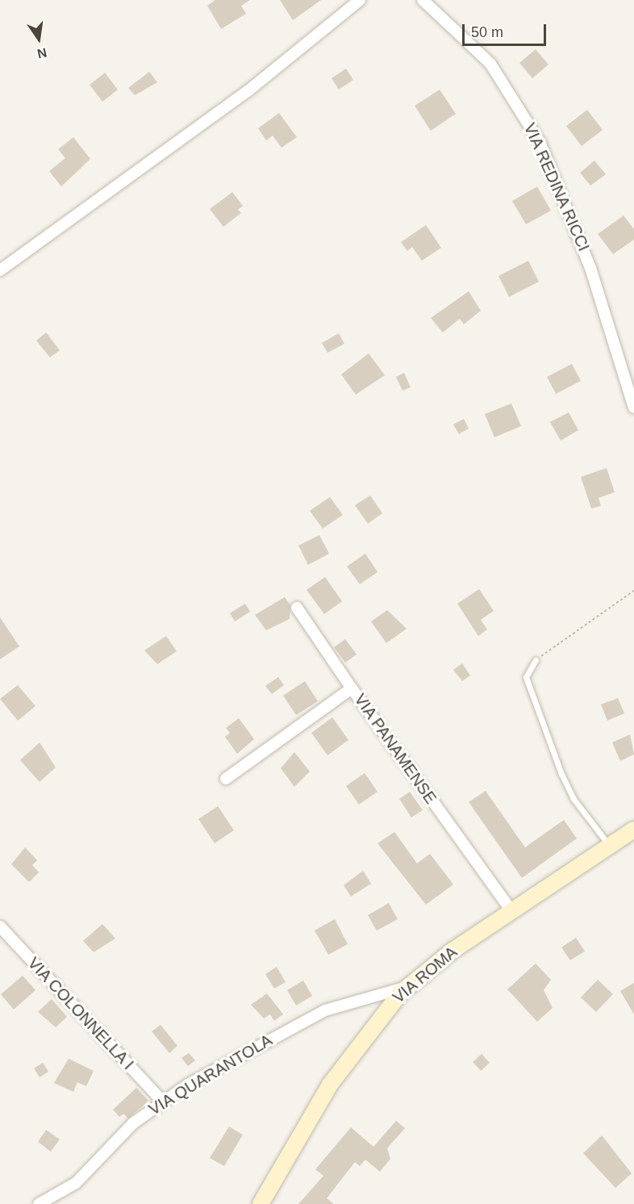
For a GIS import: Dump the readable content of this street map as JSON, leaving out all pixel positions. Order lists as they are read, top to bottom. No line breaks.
{"streets":{"main road":["VIA ROMA"],"street":["VIA REDINA RICCI","VIA PANAMENSE","VIA COLONNELLA I","VIA QUARANTOLA"]},"crossings":[["VIA PANAMENSE","VIA ROMA"],["VIA ROMA","VIA QUARANTOLA"],["VIA COLONNELLA I","VIA QUARANTOLA"]],"scale_bar":"50 m","north":"bottom"}
